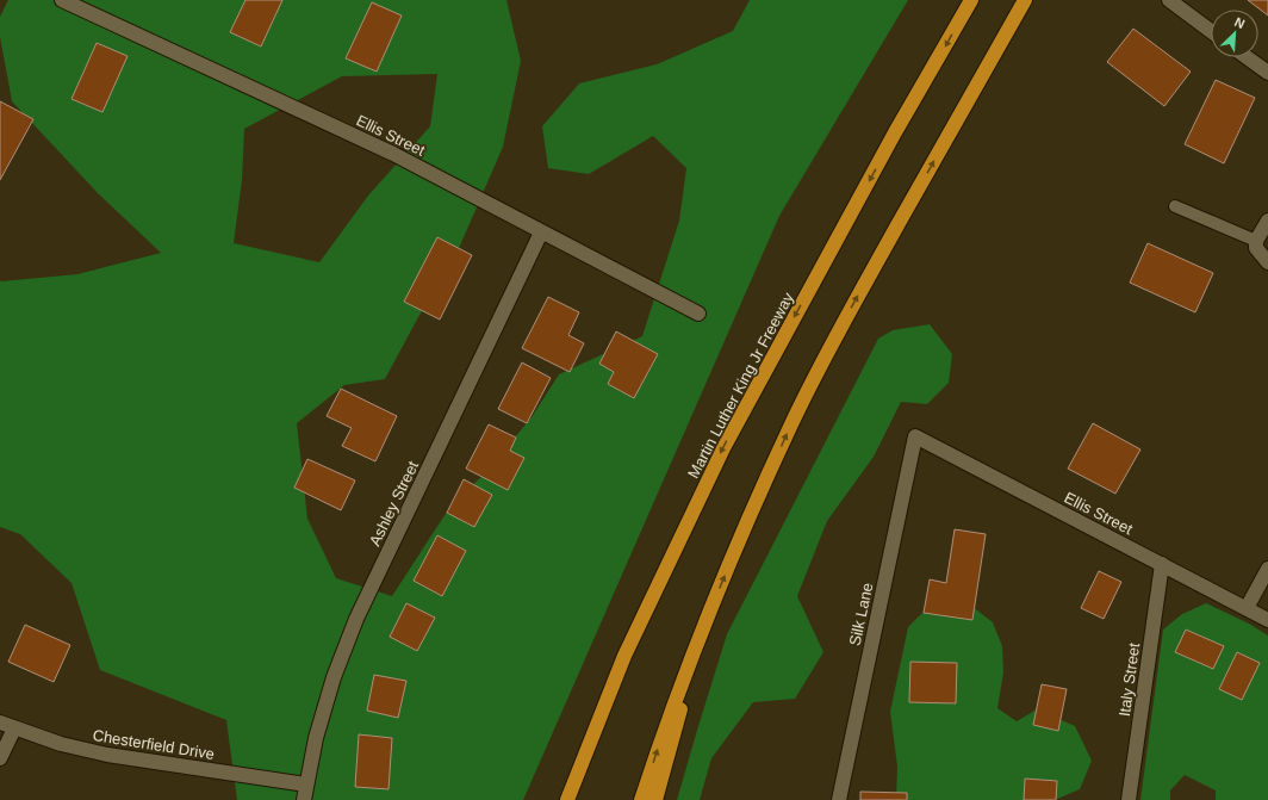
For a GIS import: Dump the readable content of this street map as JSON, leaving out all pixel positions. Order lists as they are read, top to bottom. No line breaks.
{"streets":{"highway":["Martin Luther King Jr Freeway"],"street":["Ellis Street","Ashley Street","Silk Lane","Italy Street","Chesterfield Drive"]},"crossings":[["Ellis Street","Ashley Street"],["Ellis Street","Silk Lane"],["Ellis Street","Italy Street"],["Ashley Street","Chesterfield Drive"]],"north":"top right"}
